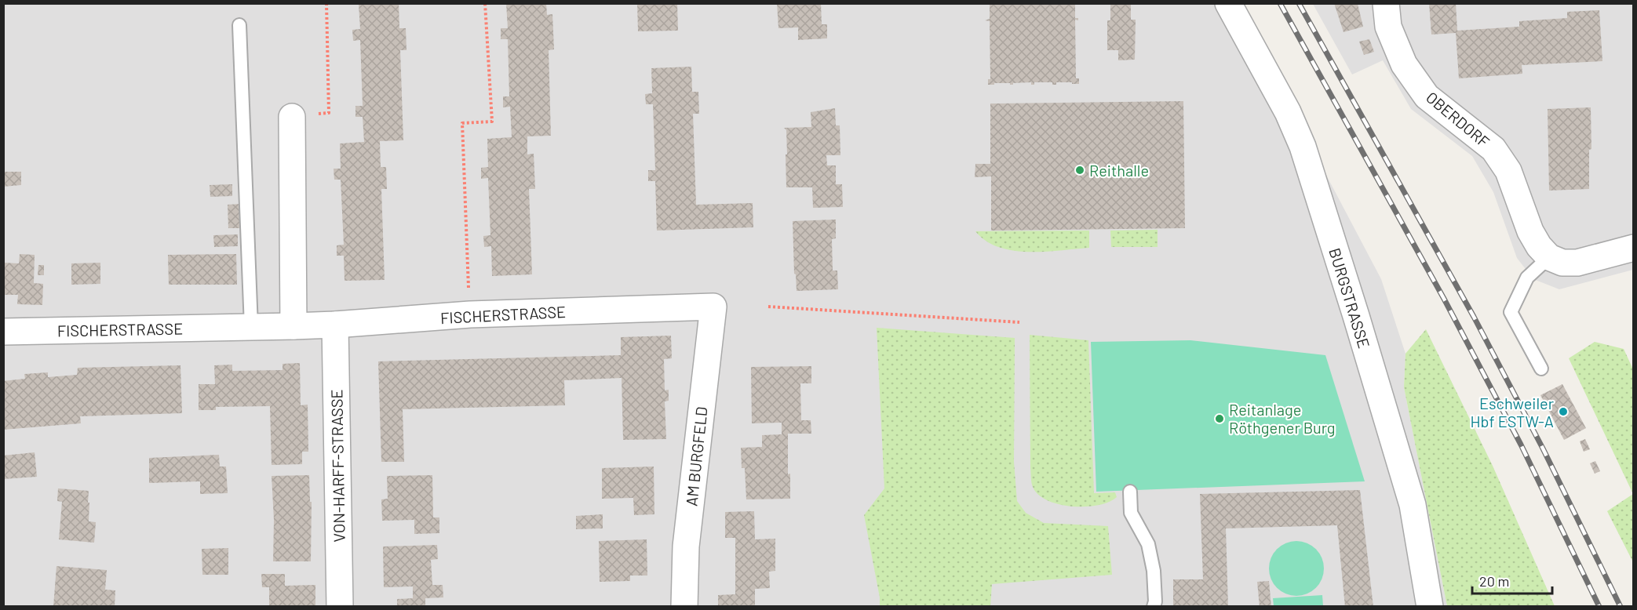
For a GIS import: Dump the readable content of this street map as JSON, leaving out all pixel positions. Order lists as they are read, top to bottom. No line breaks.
{"streets":{"street":["OBERDORF","BURGSTRASSE","FISCHERSTRASSE","AM BURGFELD","VON-HARFF-STRASSE"]},"crossings":[["FISCHERSTRASSE","AM BURGFELD"],["FISCHERSTRASSE","VON-HARFF-STRASSE"]],"places":["Reithalle","Eschweiler Hbf ESTW-A","Reitanlage Röthgener Burg"],"scale_bar":"20 m"}
